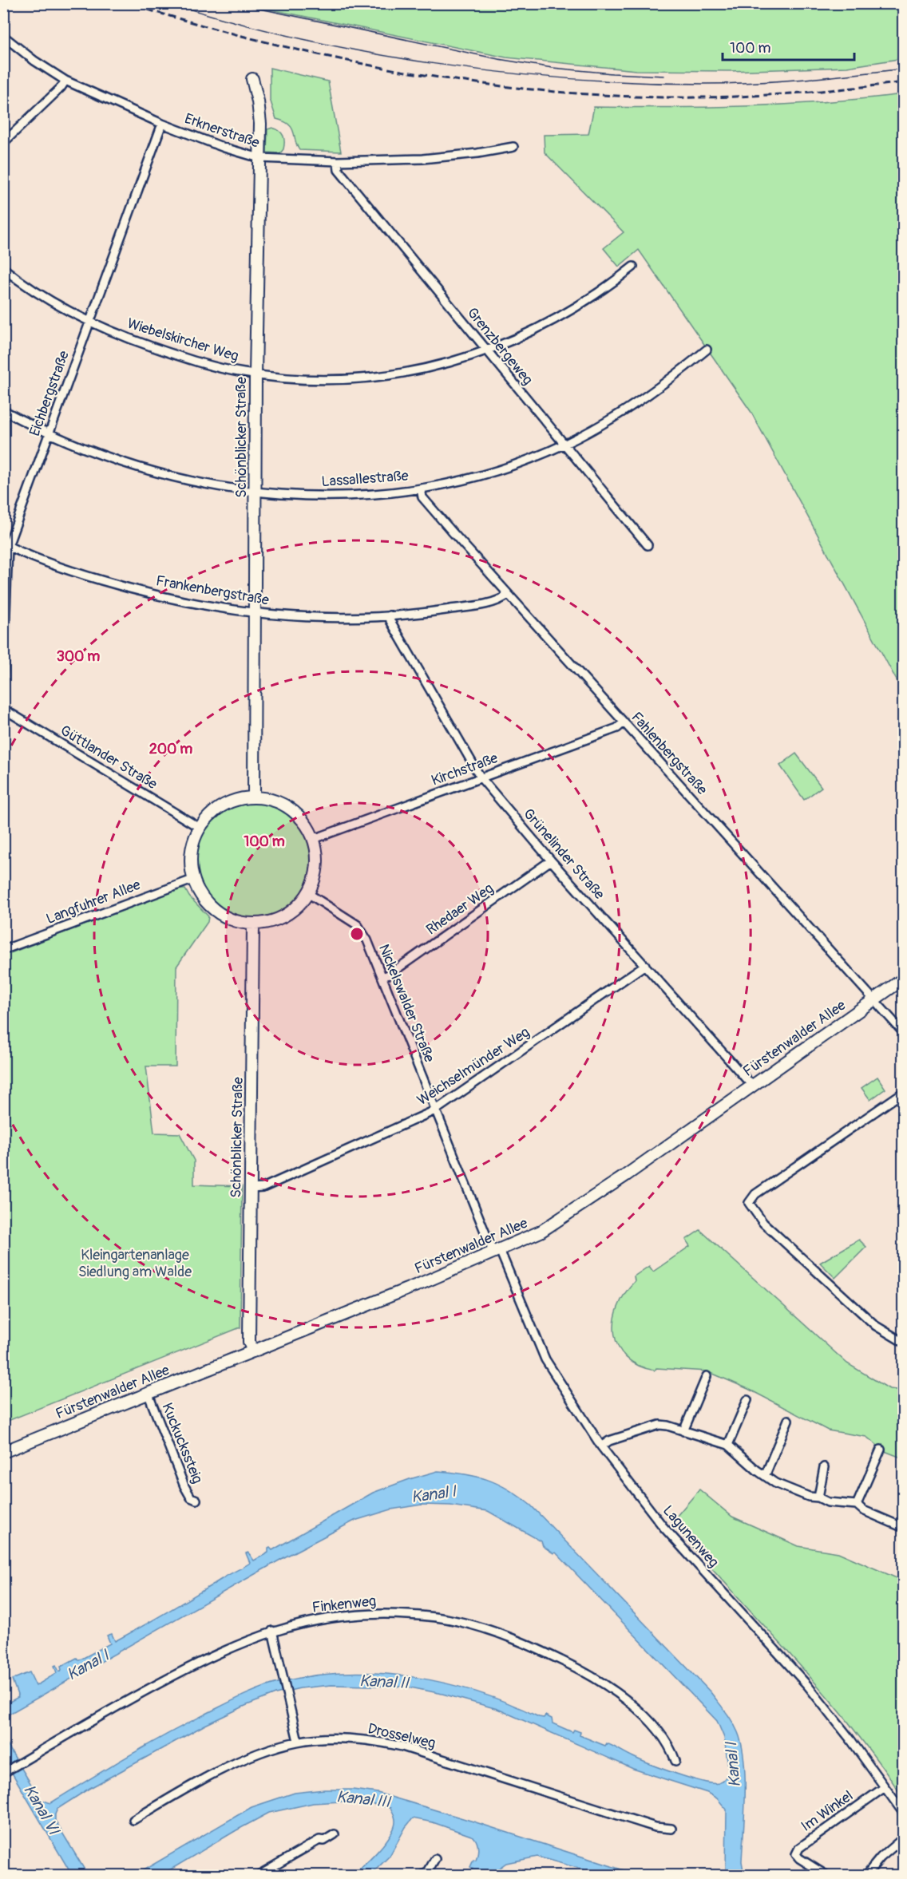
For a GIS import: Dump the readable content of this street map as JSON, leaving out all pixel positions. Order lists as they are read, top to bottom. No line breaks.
{"streets":{"street":["Erknerstraße","Wiebelskircher Weg","Grenzbergeweg","Eichbergstraße","Schönblicker Straße","Lassallestraße","Frankenbergstraße","Fahlenbergstraße","Güttlander Straße","Kirchstraße","Grünelinder Straße","Langfuhrer Allee","Rhedaer Weg","Nickelswalder Straße","Fürstenwalder Allee","Weichselmünder Weg","Kuckuckssteig","Lagunenweg","Finkenweg","Drosselweg","Im Winkel"]},"crossings":[["Erknerstraße","Grenzbergeweg"],["Erknerstraße","Eichbergstraße"],["Erknerstraße","Schönblicker Straße"],["Wiebelskircher Weg","Grenzbergeweg"],["Wiebelskircher Weg","Eichbergstraße"],["Wiebelskircher Weg","Schönblicker Straße"],["Grenzbergeweg","Lassallestraße"],["Eichbergstraße","Lassallestraße"],["Eichbergstraße","Frankenbergstraße"],["Schönblicker Straße","Lassallestraße"],["Schönblicker Straße","Frankenbergstraße"],["Schönblicker Straße","Güttlander Straße"],["Schönblicker Straße","Kirchstraße"],["Schönblicker Straße","Langfuhrer Allee"],["Schönblicker Straße","Nickelswalder Straße"],["Schönblicker Straße","Fürstenwalder Allee"],["Schönblicker Straße","Weichselmünder Weg"],["Lassallestraße","Fahlenbergstraße"],["Frankenbergstraße","Fahlenbergstraße"],["Frankenbergstraße","Grünelinder Straße"],["Fahlenbergstraße","Kirchstraße"],["Fahlenbergstraße","Fürstenwalder Allee"],["Güttlander Straße","Kirchstraße"],["Güttlander Straße","Langfuhrer Allee"],["Güttlander Straße","Nickelswalder Straße"],["Kirchstraße","Grünelinder Straße"],["Kirchstraße","Langfuhrer Allee"],["Kirchstraße","Nickelswalder Straße"],["Grünelinder Straße","Rhedaer Weg"],["Grünelinder Straße","Fürstenwalder Allee"],["Grünelinder Straße","Weichselmünder Weg"],["Langfuhrer Allee","Nickelswalder Straße"],["Rhedaer Weg","Nickelswalder Straße"],["Nickelswalder Straße","Fürstenwalder Allee"],["Nickelswalder Straße","Weichselmünder Weg"],["Nickelswalder Straße","Lagunenweg"],["Fürstenwalder Allee","Kuckuckssteig"],["Fürstenwalder Allee","Lagunenweg"],["Lagunenweg","Im Winkel"]],"water":["Kanal I","Kanal II","Kanal III","Kanal VI"],"parks":["Kleingartenanlage Siedlung am Walde"],"scale_bar":"100 m","rings":["300 m","200 m","100 m"]}
